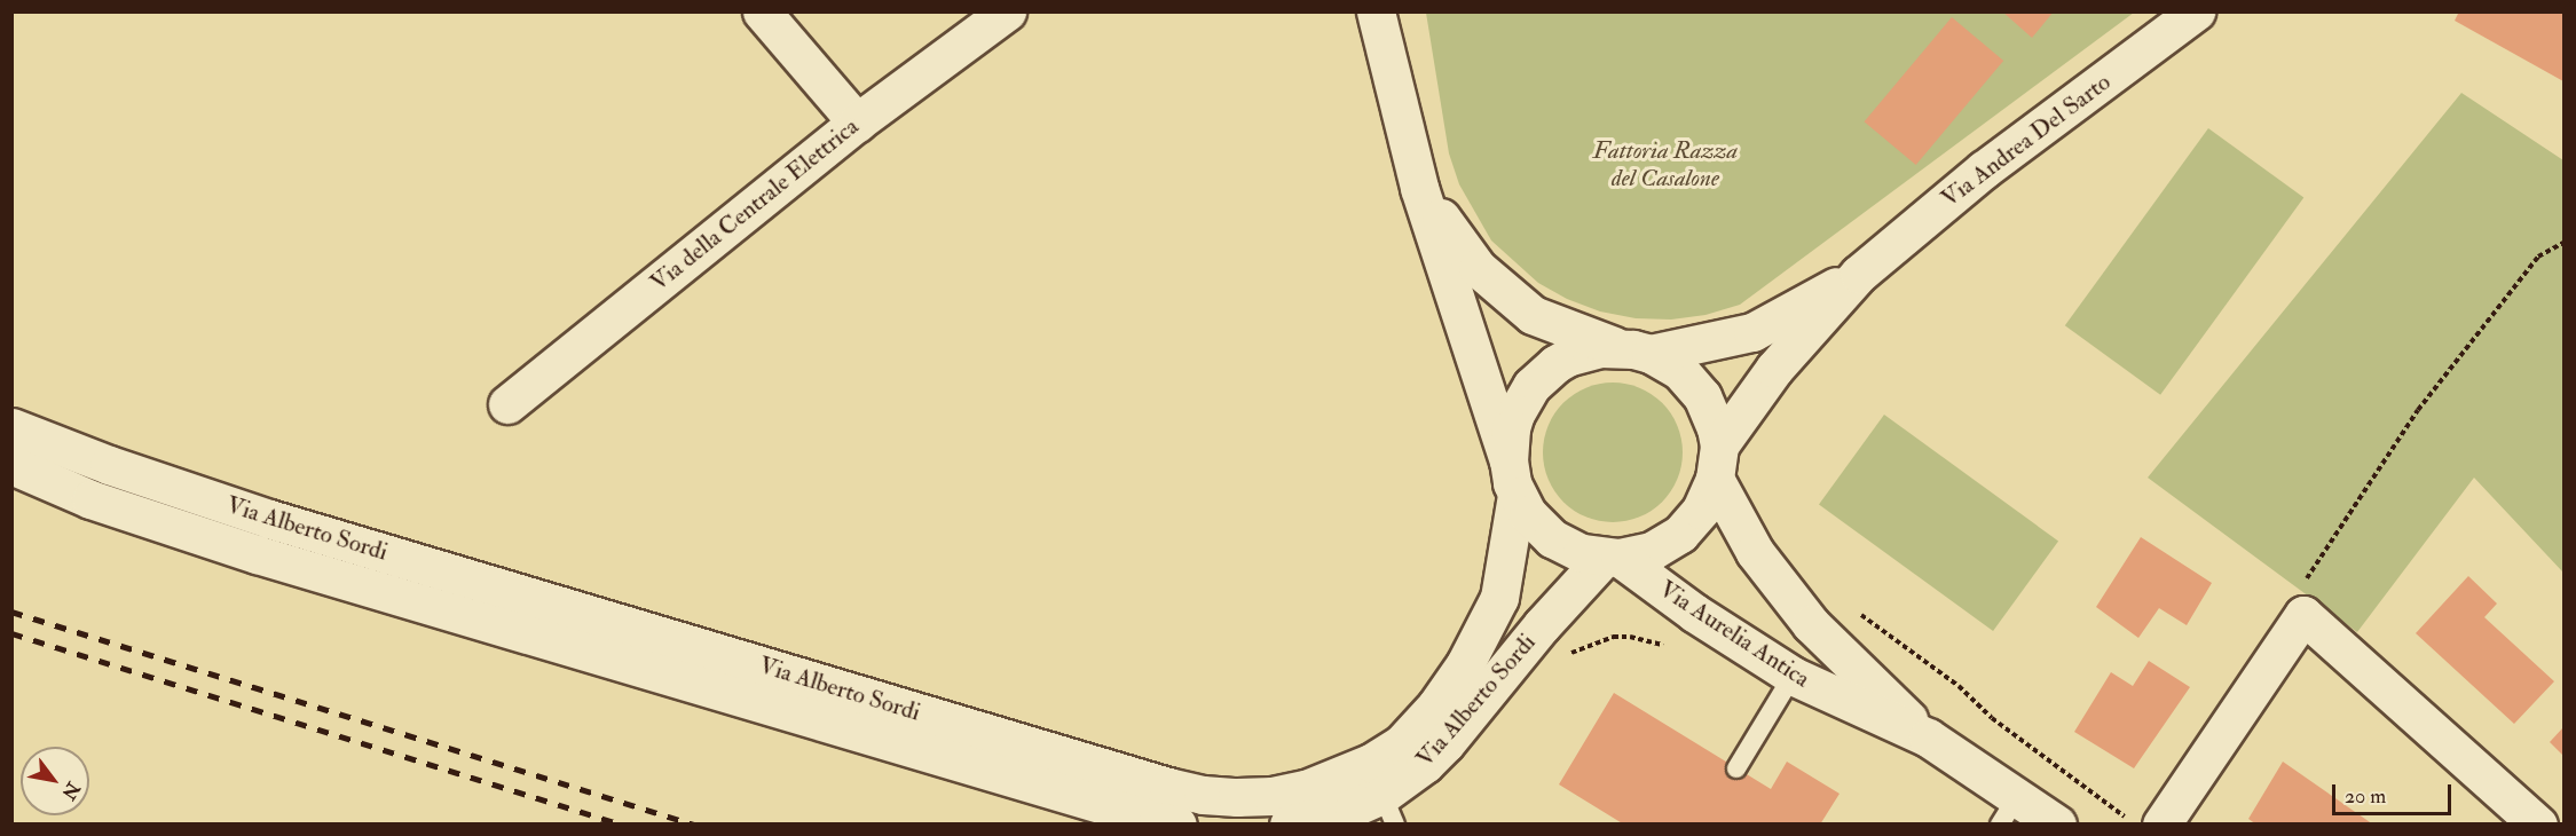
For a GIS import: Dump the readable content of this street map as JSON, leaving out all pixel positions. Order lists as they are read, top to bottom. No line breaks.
{"streets":{"street":["Via Andrea Del Sarto","Via della Centrale Elettrica","Via Alberto Sordi","Via Aurelia Antica"]},"crossings":[["Via Andrea Del Sarto","Via Alberto Sordi"],["Via Andrea Del Sarto","Via Aurelia Antica"],["Via Alberto Sordi","Via Aurelia Antica"]],"parks":["Fattoria Razza del Casalone"],"scale_bar":"20 m","north":"bottom right"}
